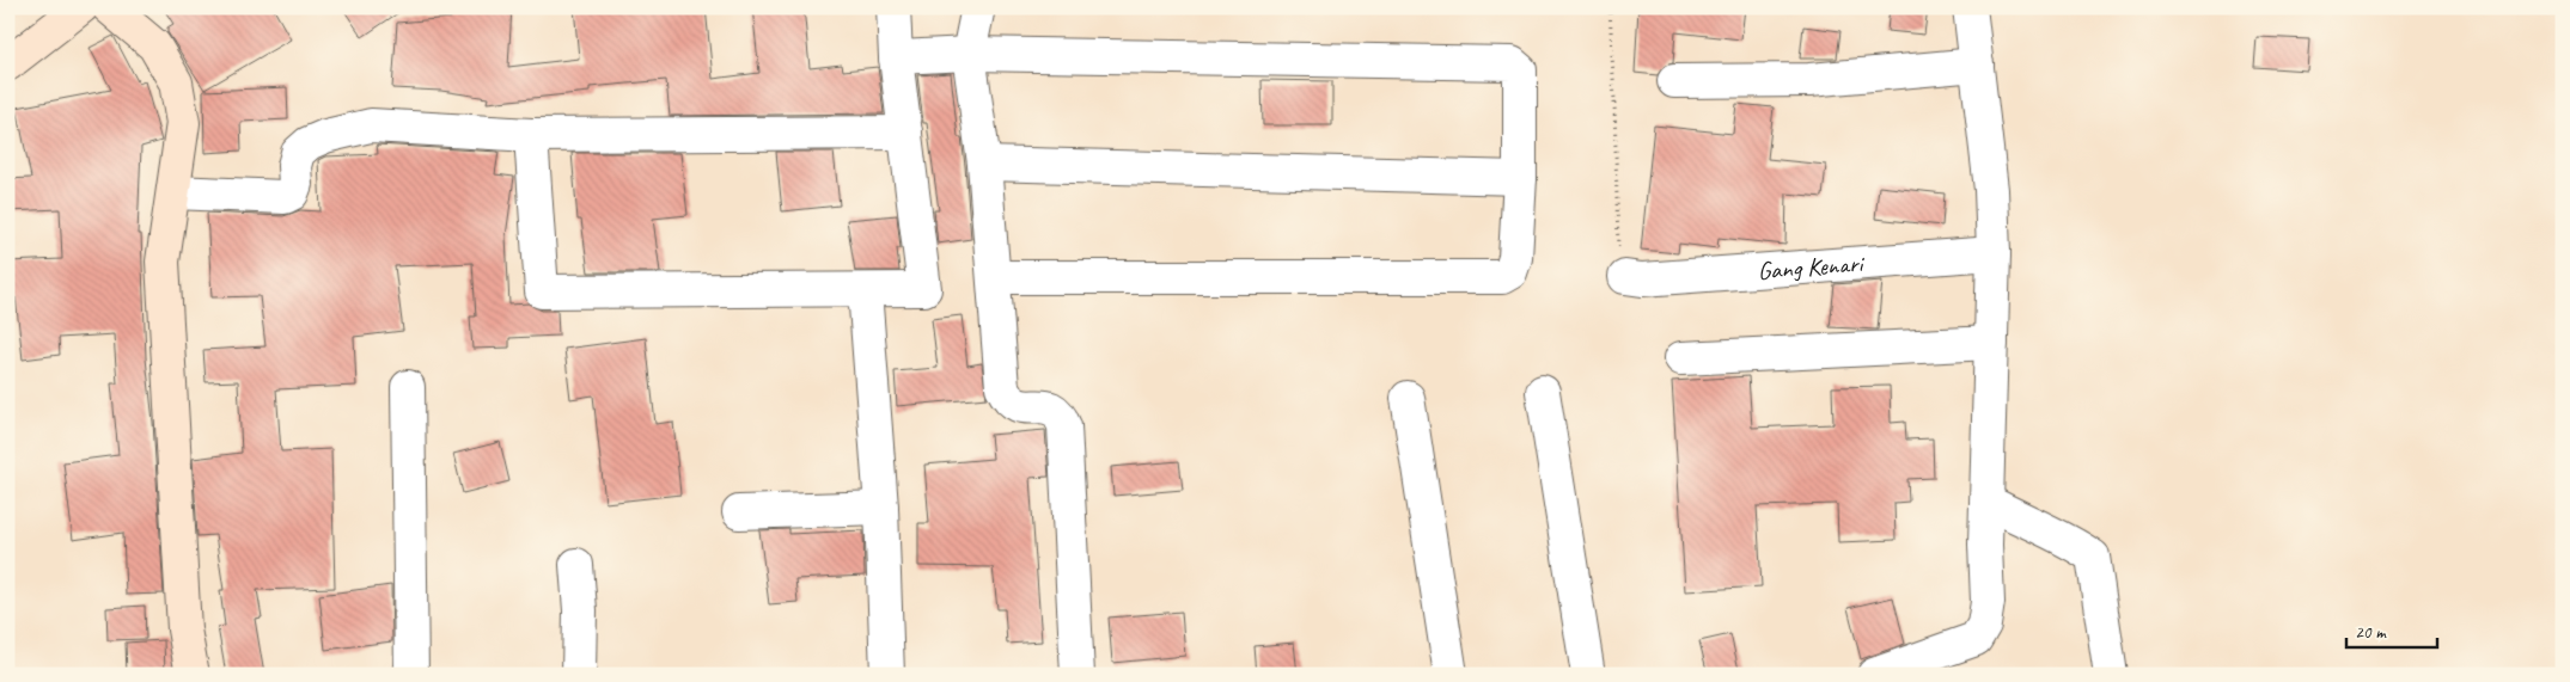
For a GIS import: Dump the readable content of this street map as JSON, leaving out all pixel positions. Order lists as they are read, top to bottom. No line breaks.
{"streets":{"street":["Gang Kenari"]},"scale_bar":"20 m"}
